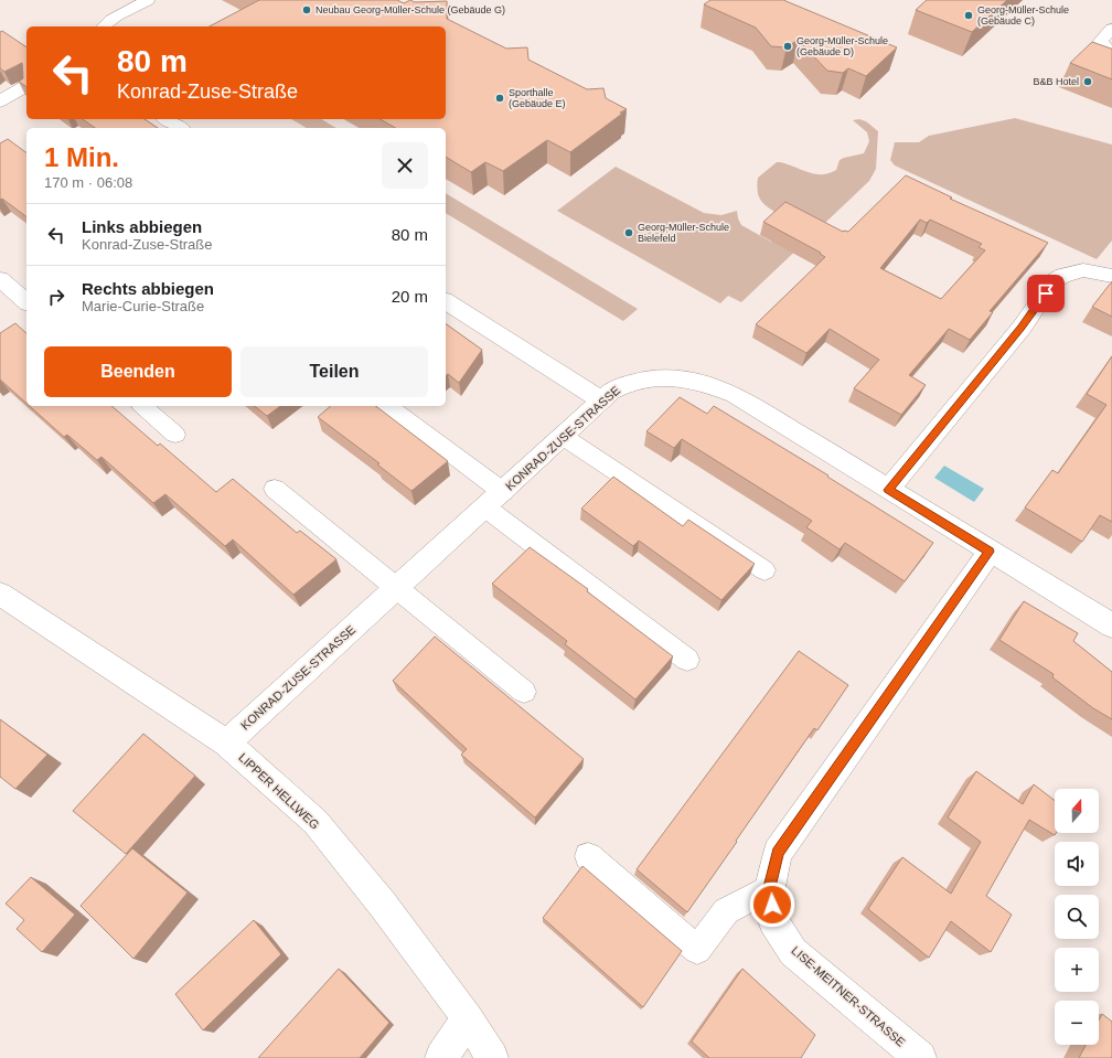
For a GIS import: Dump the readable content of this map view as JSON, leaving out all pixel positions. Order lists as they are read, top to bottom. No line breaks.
{"streets":{"street":["KONRAD-ZUSE-STRASSE","LIPPER HELLWEG","LISE-MEITNER-STRASSE"]},"crossings":[["KONRAD-ZUSE-STRASSE","LIPPER HELLWEG"],["KONRAD-ZUSE-STRASSE","LISE-MEITNER-STRASSE"]],"places":["Neubau Georg-Müller-Schule (Gebäude G)","Georg-Müller-Schule (Gebäude C)","Georg-Müller-Schule (Gebäude D)","B&B Hotel","Sporthalle (Gebäude E)","Georg-Müller-Schule Bielefeld"],"north":"top","page":{"turn":["80 m","Konrad-Zuse-Straße"],"heading":["1 Min.","170 m · 06:08"],"list":[{"name":"Links abbiegen","note":"Konrad-Zuse-Straße","value":"80 m"},{"name":"Rechts abbiegen","note":"Marie-Curie-Straße","value":"20 m"}],"buttons":["Beenden","Teilen"],"map_buttons":["+","−"]}}
